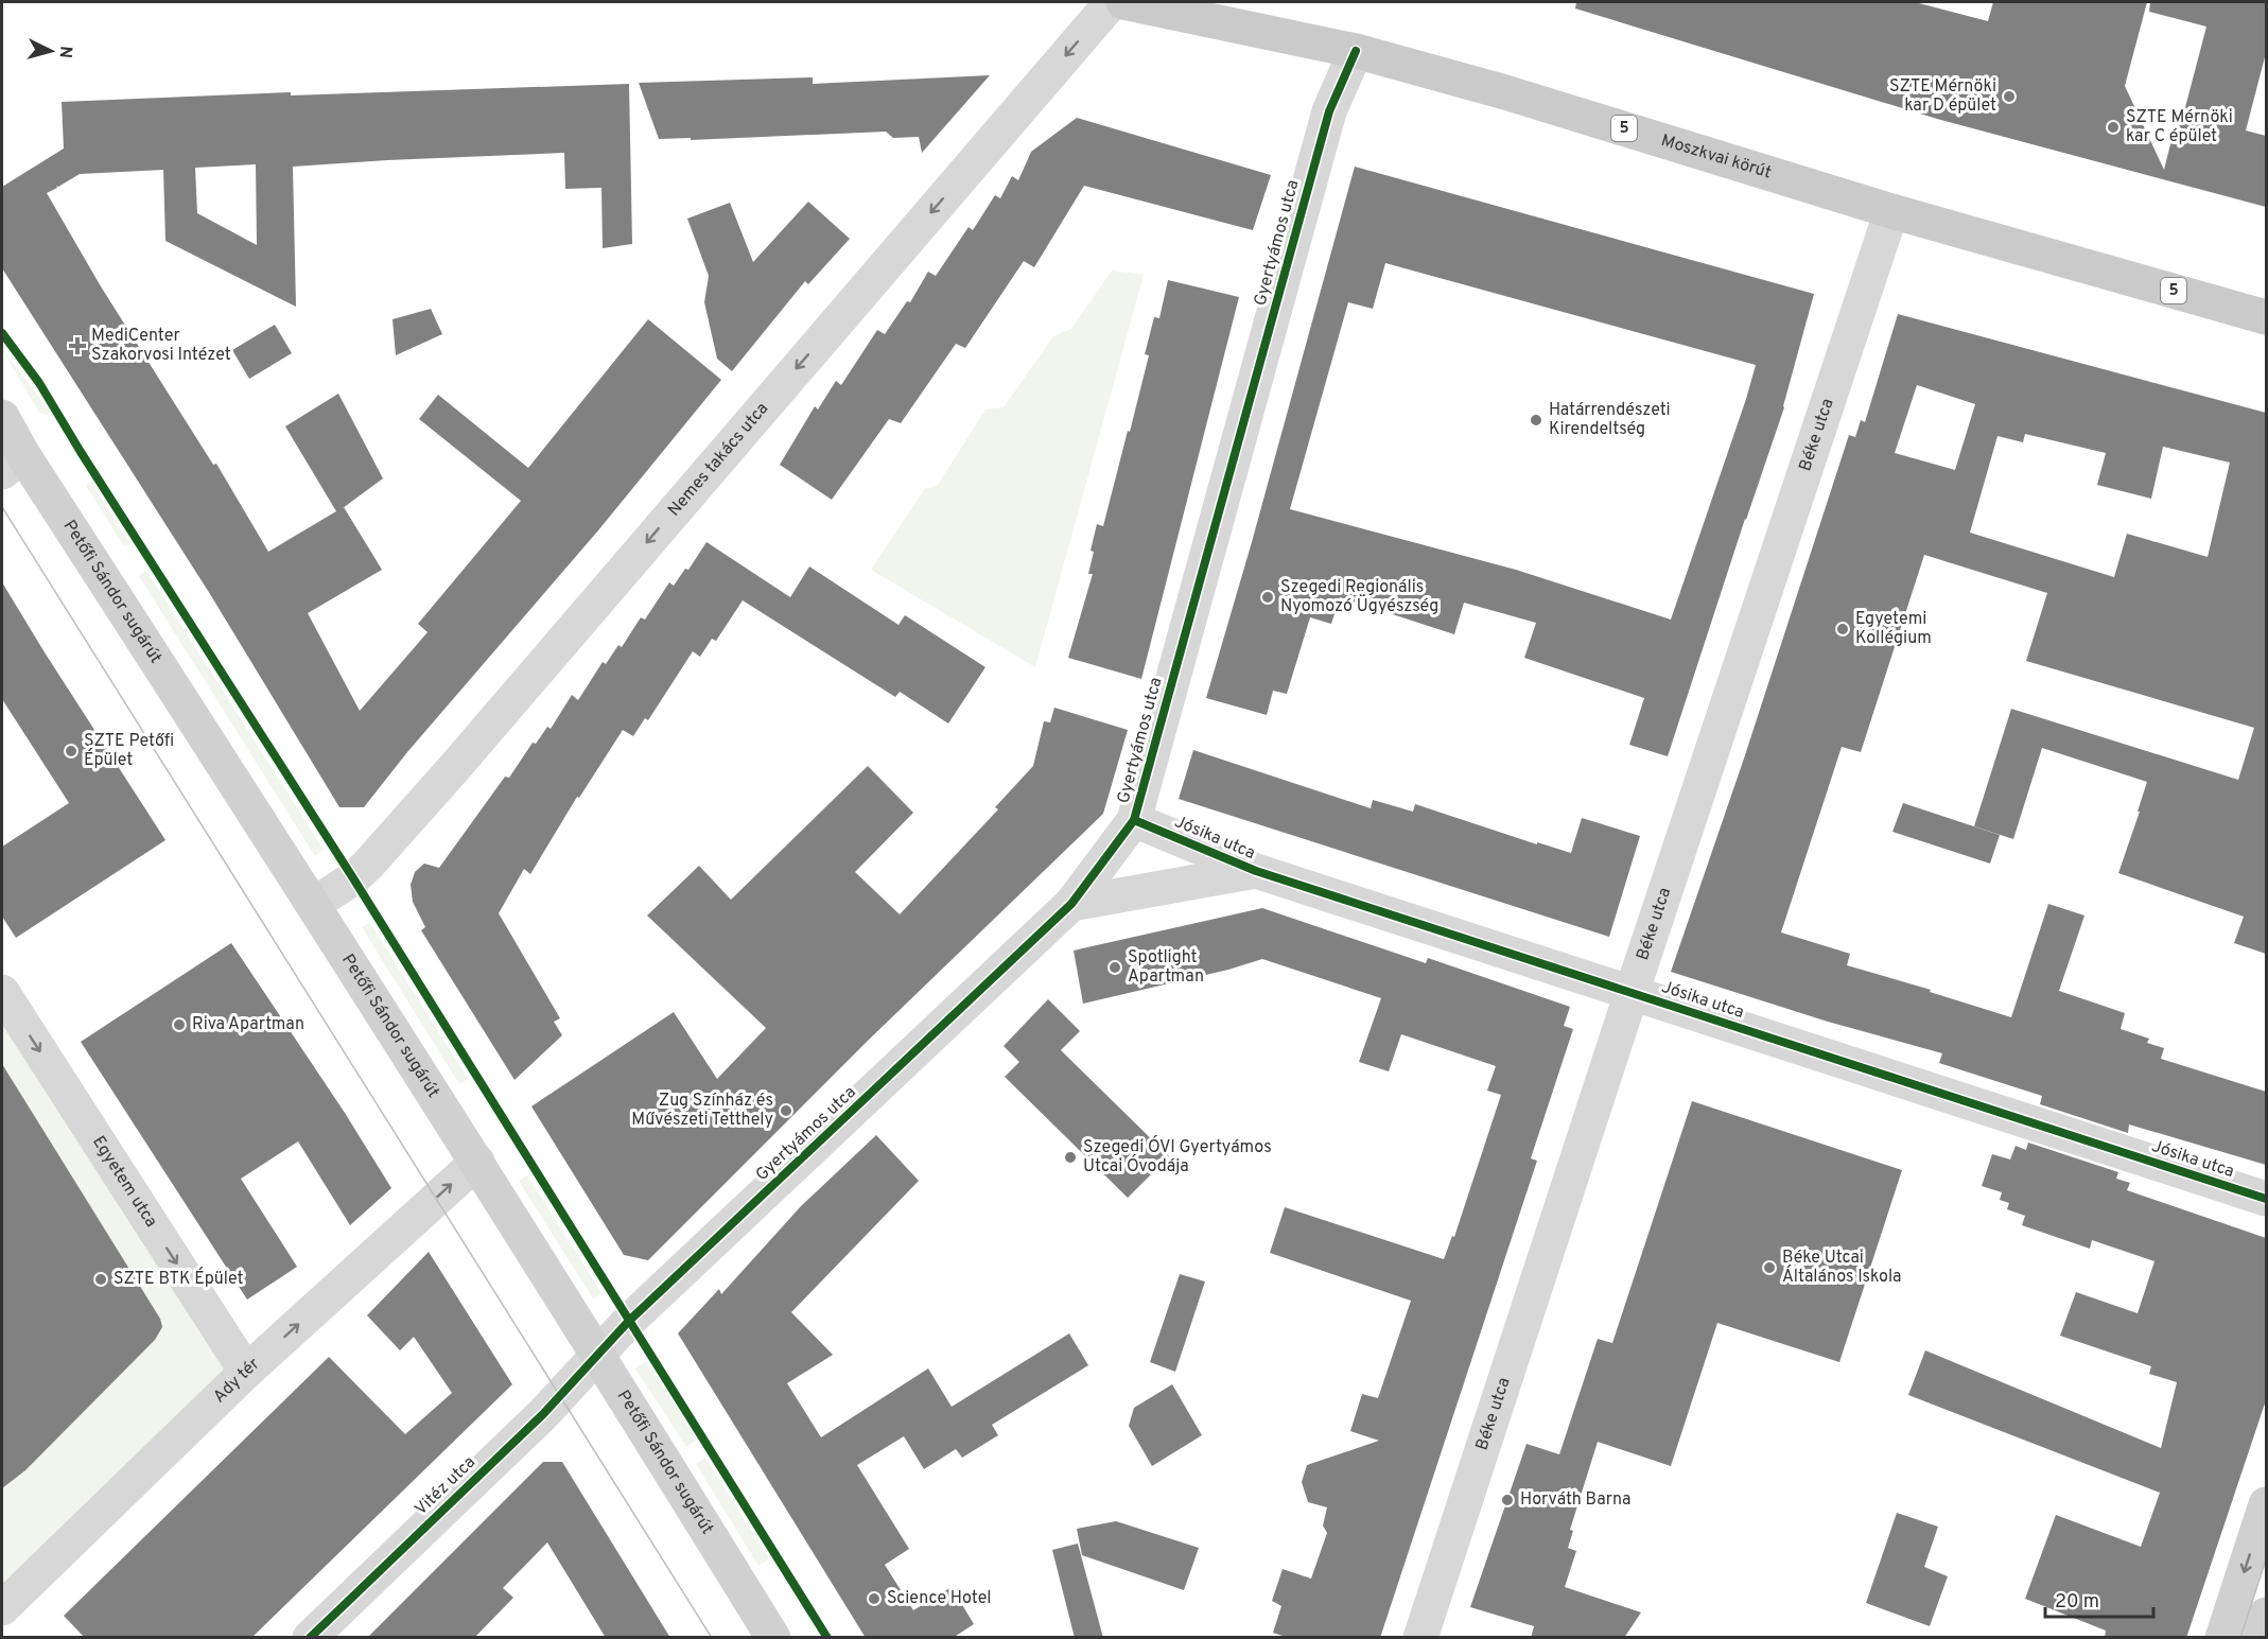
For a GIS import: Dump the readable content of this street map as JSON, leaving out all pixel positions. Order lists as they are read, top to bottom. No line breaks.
{"streets":{"main road":["5","Moszkvai körút"],"street":["Gyertyámos utca","Béke utca","Nemes takács utca","Petőfi Sándor sugárút","Jósika utca","Egyetem utca","Ady tér","Vitéz utca"]},"crossings":[["Moszkvai körút","Gyertyámos utca"],["Moszkvai körút","Béke utca"],["Gyertyámos utca","Petőfi Sándor sugárút"],["Gyertyámos utca","Jósika utca"],["Gyertyámos utca","Vitéz utca"],["Béke utca","Jósika utca"],["Nemes takács utca","Petőfi Sándor sugárút"],["Petőfi Sándor sugárút","Ady tér"],["Petőfi Sándor sugárút","Vitéz utca"],["Egyetem utca","Ady tér"]],"one_way":["Nemes takács utca","Egyetem utca","Ady tér"],"places":{"other":["SZTE Mérnöki kar D épület","SZTE Mérnöki kar C épület","Határrendészeti Kirendeltség","Szegedi Regionális Nyomozó Ügyészség","Egyetemi Kollégium","SZTE Petőfi Épület","Spotlight Apartman","Riva Apartman","Zug Színház és Művészeti Tetthely","Szegedi ÓVI Gyertyámos Utcai Óvodája","Béke Utcai Általános Iskola","SZTE BTK Épület","Horváth Barna","Science Hotel"],"health":["MediCenter Szakorvosi Intézet"]},"scale_bar":"20 m","north":"right"}
